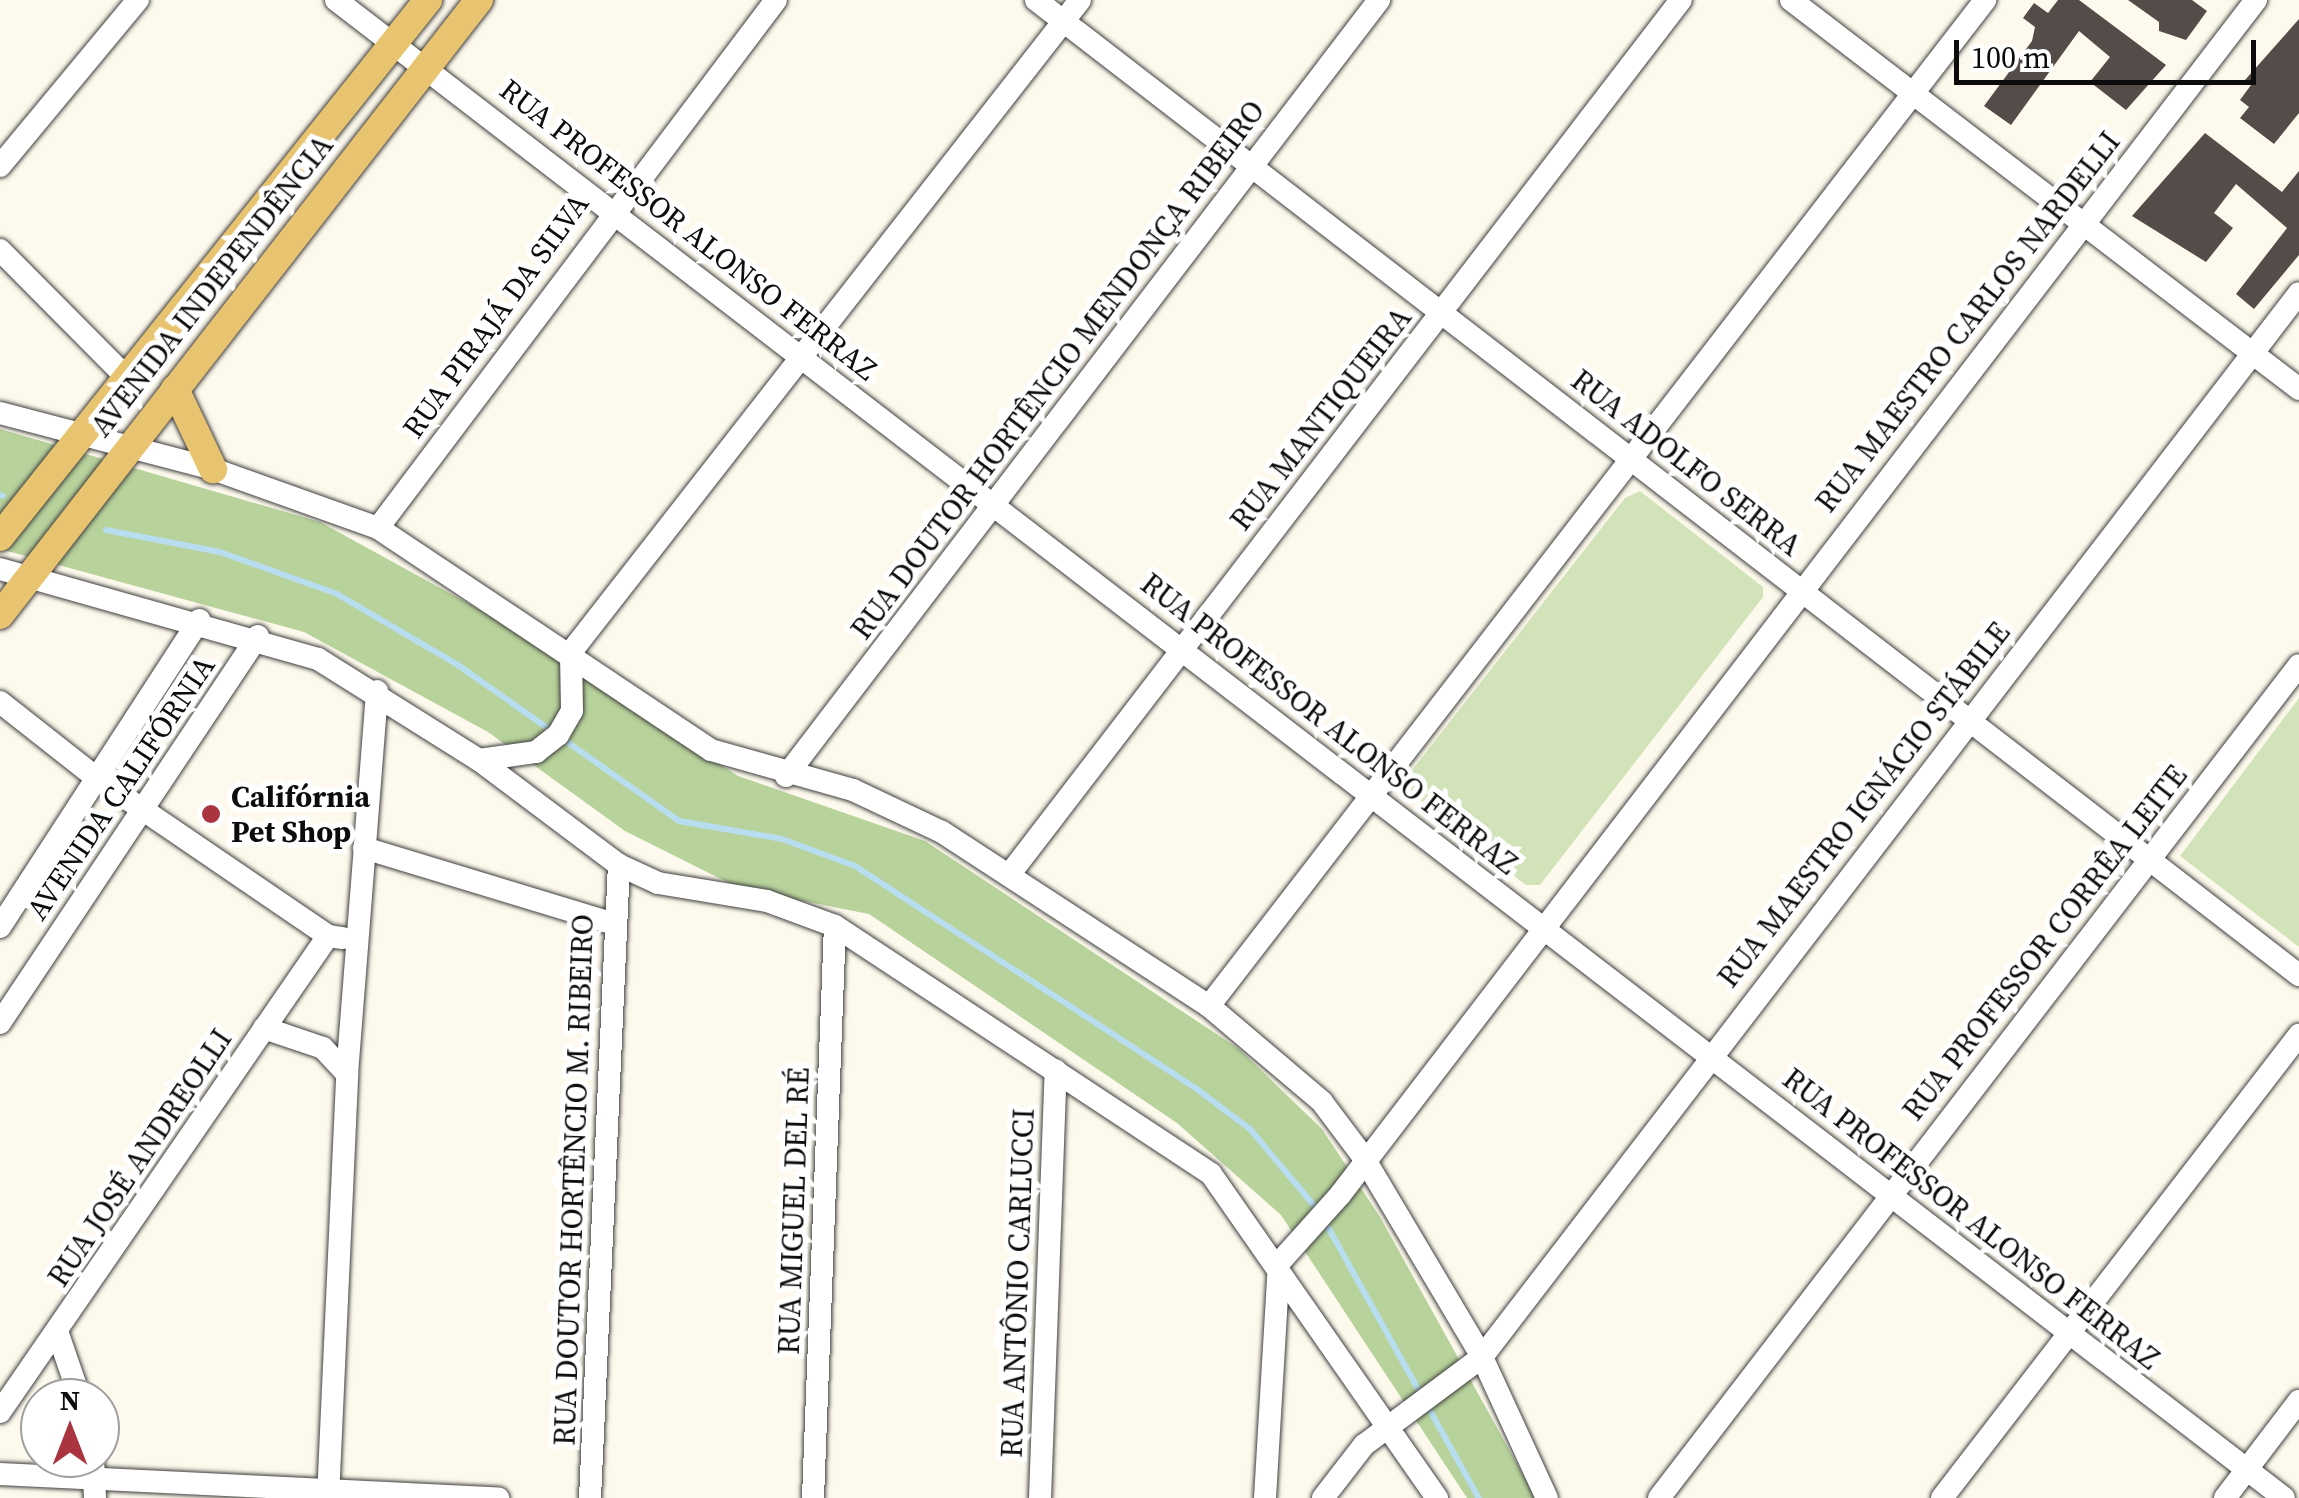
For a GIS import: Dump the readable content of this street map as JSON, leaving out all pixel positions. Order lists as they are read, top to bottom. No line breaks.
{"streets":{"main road":["AVENIDA INDEPENDÊNCIA"],"street":["RUA PROFESSOR ALONSO FERRAZ","RUA PIRAJÁ DA SILVA","RUA MAESTRO CARLOS NARDELLI","RUA DOUTOR HORTÊNCIO MENDONÇA RIBEIRO","RUA MANTIQUEIRA","RUA ADOLFO SERRA","AVENIDA CALIFÓRNIA","RUA MAESTRO IGNÁCIO STÁBILE","RUA PROFESSOR CORRÊA LEITE","RUA JOSÉ ANDREOLLI","RUA DOUTOR HORTÊNCIO M. RIBEIRO","RUA MIGUEL DEL RÉ","RUA ANTÔNIO CARLUCCI"]},"crossings":[["RUA PROFESSOR ALONSO FERRAZ","AVENIDA INDEPENDÊNCIA"],["RUA PROFESSOR ALONSO FERRAZ","RUA PIRAJÁ DA SILVA"],["RUA PROFESSOR ALONSO FERRAZ","RUA MAESTRO CARLOS NARDELLI"],["RUA PROFESSOR ALONSO FERRAZ","RUA DOUTOR HORTÊNCIO MENDONÇA RIBEIRO"],["RUA PROFESSOR ALONSO FERRAZ","RUA MANTIQUEIRA"],["RUA PROFESSOR ALONSO FERRAZ","RUA MAESTRO IGNÁCIO STÁBILE"],["RUA PROFESSOR ALONSO FERRAZ","RUA PROFESSOR CORRÊA LEITE"],["RUA MAESTRO CARLOS NARDELLI","RUA ADOLFO SERRA"],["RUA DOUTOR HORTÊNCIO MENDONÇA RIBEIRO","RUA ADOLFO SERRA"],["RUA MANTIQUEIRA","RUA ADOLFO SERRA"],["RUA ADOLFO SERRA","RUA MAESTRO IGNÁCIO STÁBILE"],["RUA ADOLFO SERRA","RUA PROFESSOR CORRÊA LEITE"]],"places":["Califórnia Pet Shop"],"scale_bar":"100 m","north":"top"}
